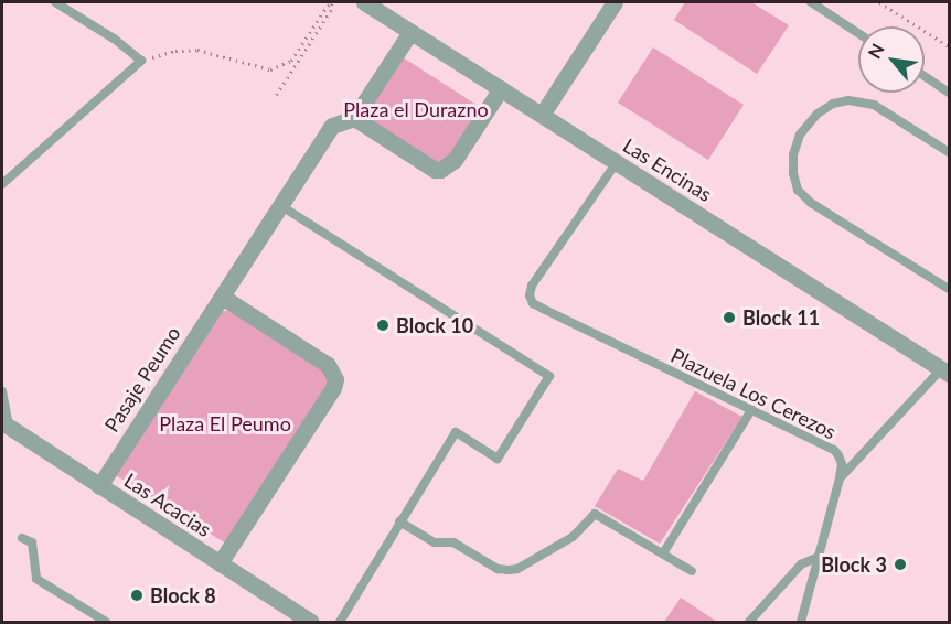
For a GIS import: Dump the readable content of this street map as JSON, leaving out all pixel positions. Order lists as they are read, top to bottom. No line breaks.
{"streets":{"street":["Las Encinas","Pasaje Peumo","Las Acacias"],"lane":["Plazuela Los Cerezos"]},"crossings":[["Las Encinas","Plazuela Los Cerezos"],["Pasaje Peumo","Las Acacias"]],"parks":["Plaza el Durazno","Plaza El Peumo"],"places":["Block 11","Block 10","Block 3","Block 8"],"north":"top left"}
